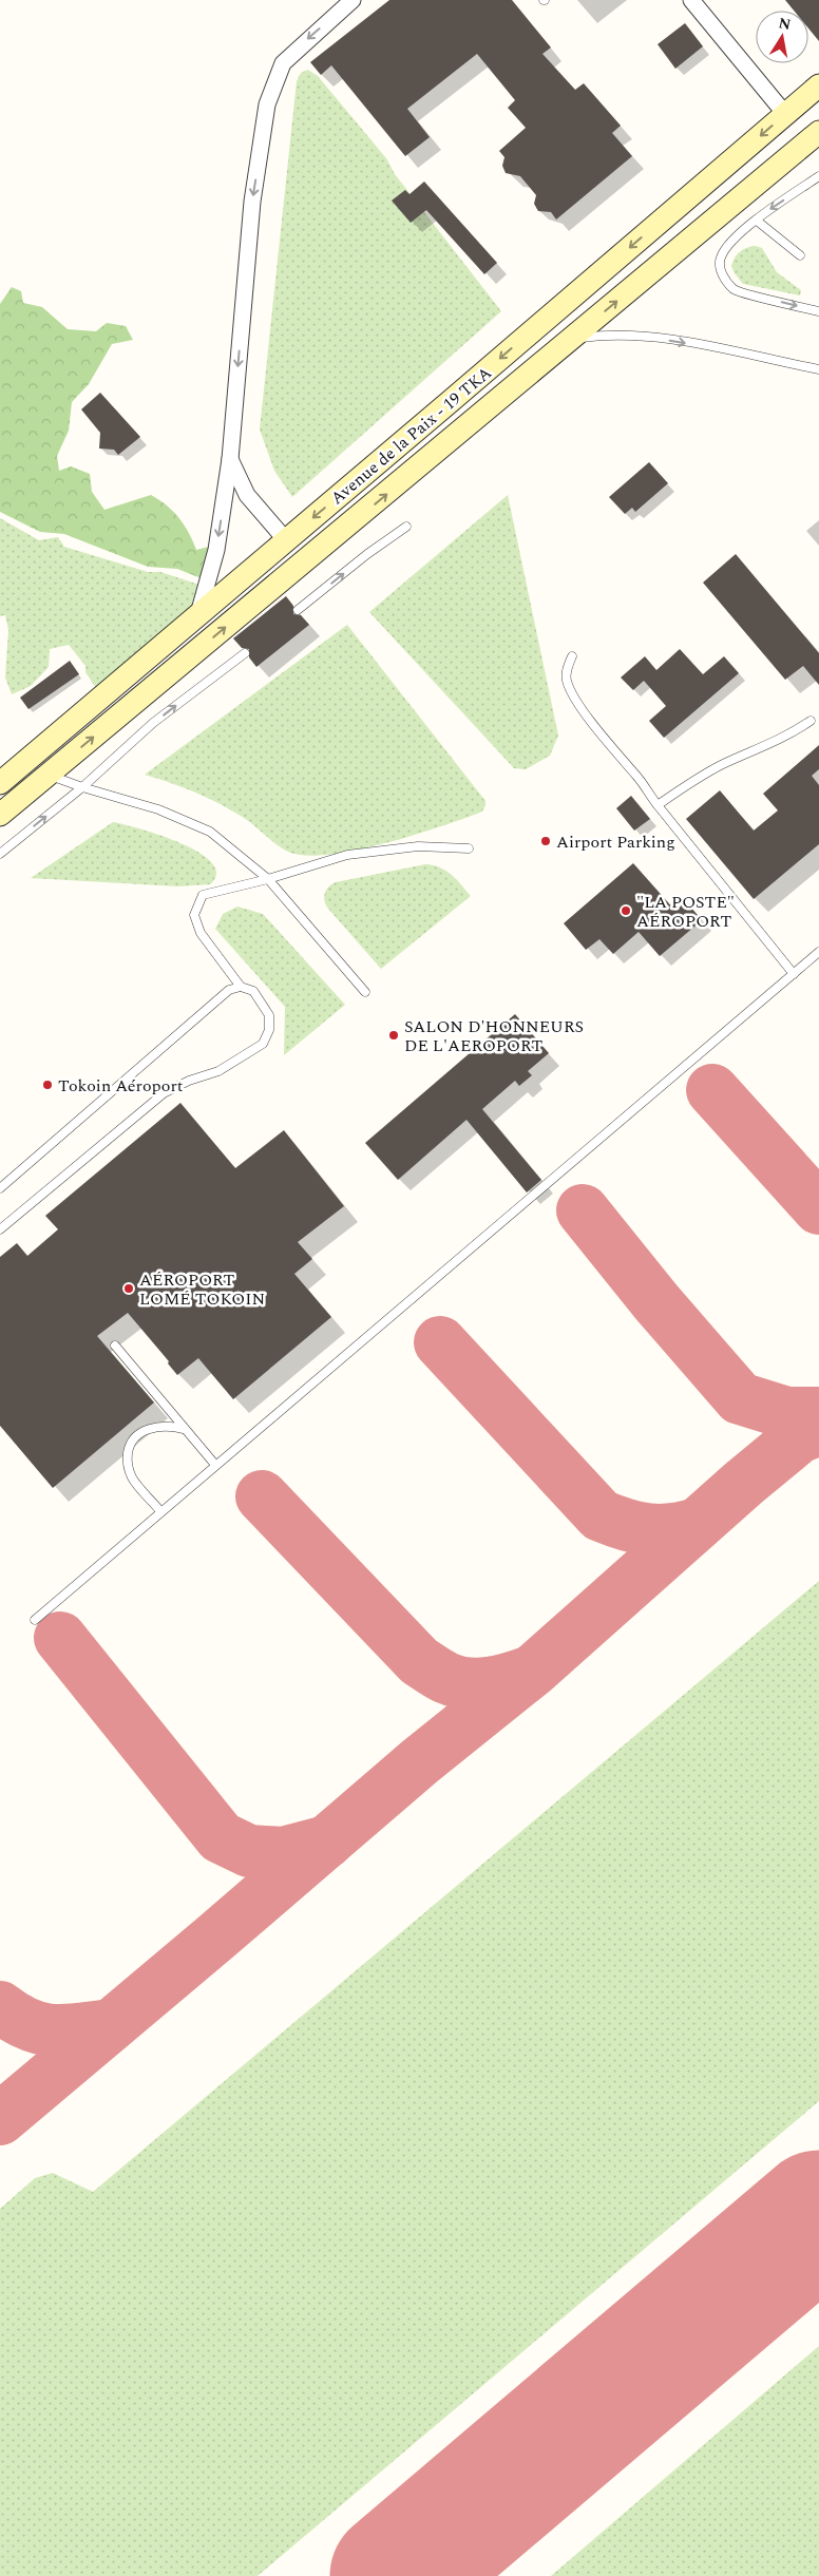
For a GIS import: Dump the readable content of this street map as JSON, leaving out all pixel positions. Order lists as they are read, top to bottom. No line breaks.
{"streets":{"main road":["Avenue de la Paix - 19 TKA"]},"places":["Airport Parking","\"LA POSTE\" AÉROPORT","SALON D'HONNEURS DE L'AEROPORT","Tokoin Aéroport","AÉROPORT LOMÉ TOKOIN"],"north":"top"}
